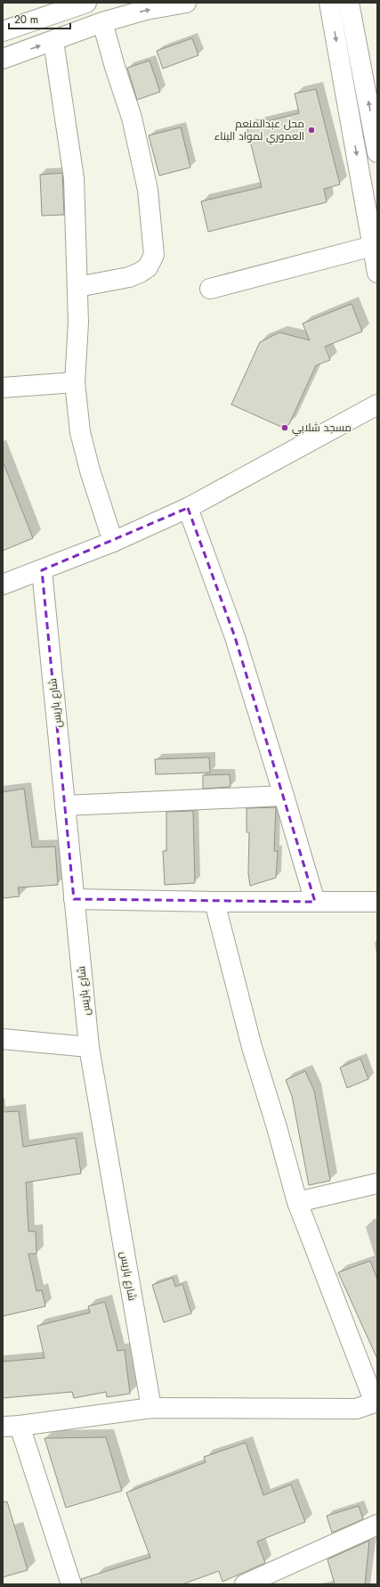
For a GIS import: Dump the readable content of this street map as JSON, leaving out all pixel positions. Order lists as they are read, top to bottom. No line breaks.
{"streets":{"street":["شارع باريس"]},"places":["محل عبدالمنعم العموري لمواد البناء","مسجد شلابي"],"scale_bar":"20 m"}
